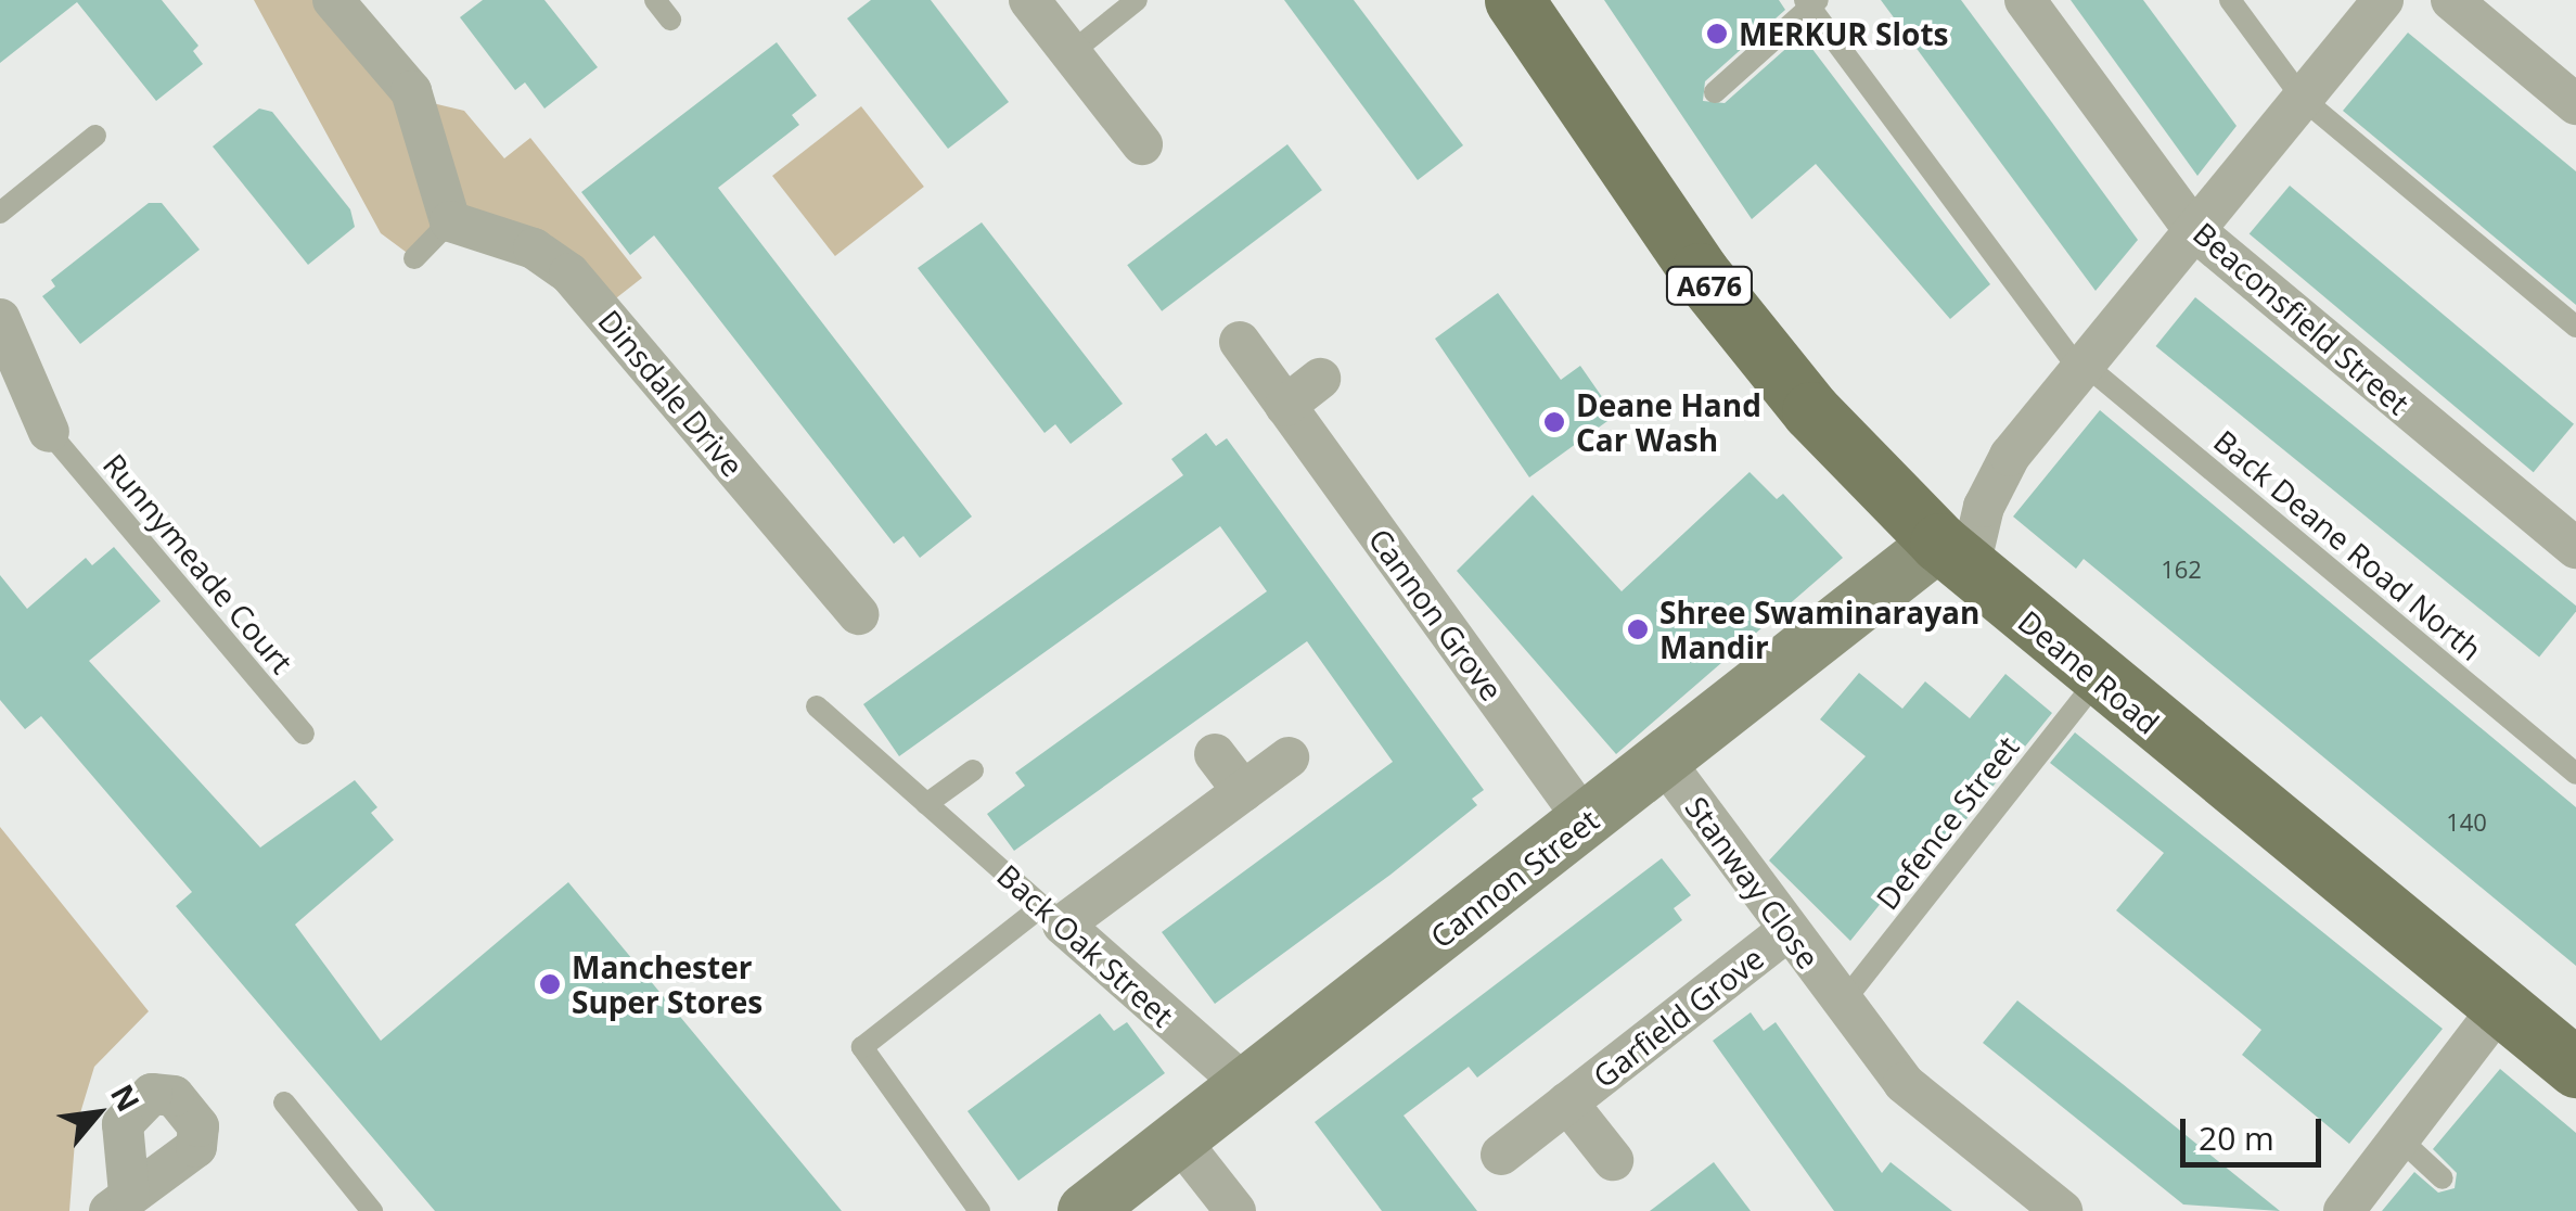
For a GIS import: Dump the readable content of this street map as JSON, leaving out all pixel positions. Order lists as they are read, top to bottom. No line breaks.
{"streets":{"main road":["A676","Deane Road"],"street":["Beaconsfield Street","Dinsdale Drive","Cannon Grove","Cannon Street","Stanway Close","Back Oak Street","Garfield Grove"],"lane":["Back Deane Road North","Runnymeade Court","Defence Street"]},"crossings":[["Cannon Grove","Cannon Street"],["Deane Road","Defence Street"],["Deane Road","Cannon Street"],["Defence Street","Stanway Close"],["Cannon Street","Stanway Close"],["Cannon Street","Back Oak Street"],["Stanway Close","Garfield Grove"]],"places":["MERKUR Slots","Deane Hand Car Wash","Shree Swaminarayan Mandir","Manchester Super Stores"],"house_numbers":["162","140"],"scale_bar":"20 m","north":"top right"}
